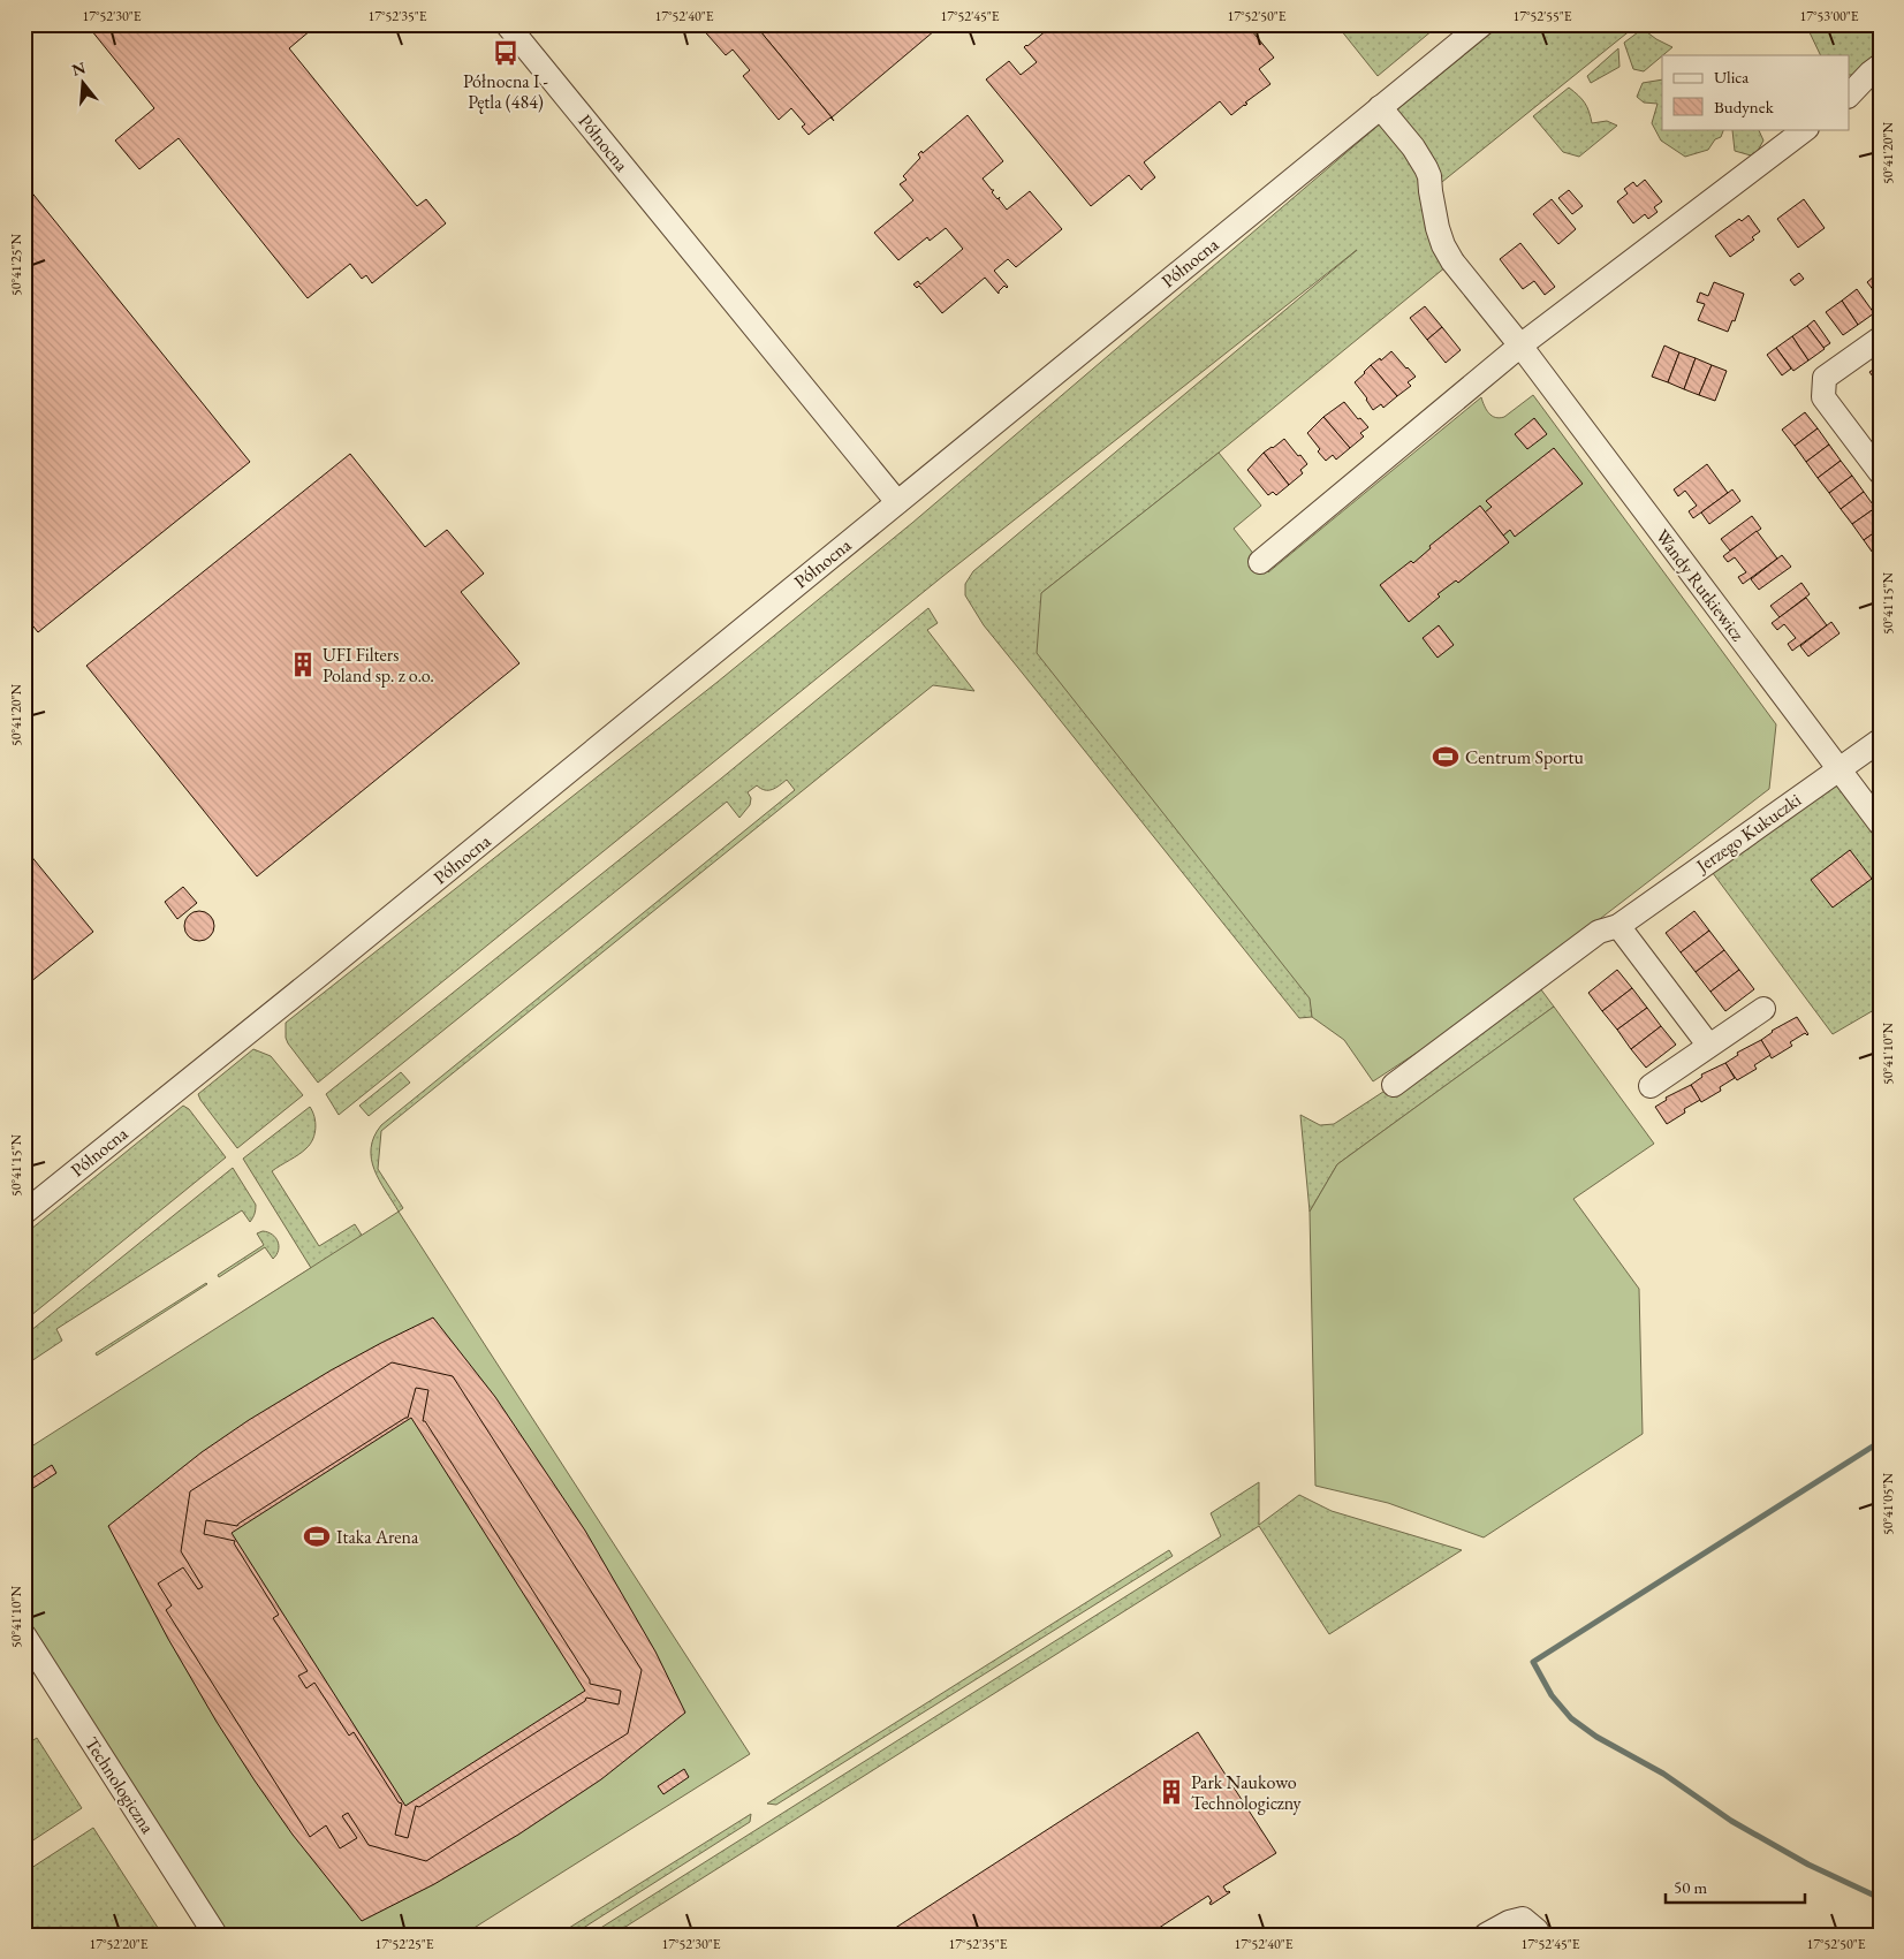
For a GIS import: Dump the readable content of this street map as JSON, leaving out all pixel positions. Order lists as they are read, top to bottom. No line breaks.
{"streets":{"street":["Północna","Wandy Rutkiewicz","Jerzego Kukuczki","Technologiczna"]},"crossings":[["Północna","Wandy Rutkiewicz"],["Wandy Rutkiewicz","Jerzego Kukuczki"]],"places":{"bus stop":["Północna I - Pętla (484)"],"building":["UFI Filters Poland sp. z o.o.","Park Naukowo Technologiczny"],"sports":["Centrum Sportu","Itaka Arena"]},"legend":["Ulica","Budynek"],"scale_bar":"50 m","north":"top","coordinates":["17°52'30\"E","17°52'35\"E","17°52'40\"E","17°52'45\"E","17°52'50\"E","17°52'55\"E","17°53'00\"E","50°41'20\"N","50°41'25\"N","50°41'15\"N","50°41'10\"N","50°41'05\"N","17°52'20\"E","17°52'25\"E"]}
